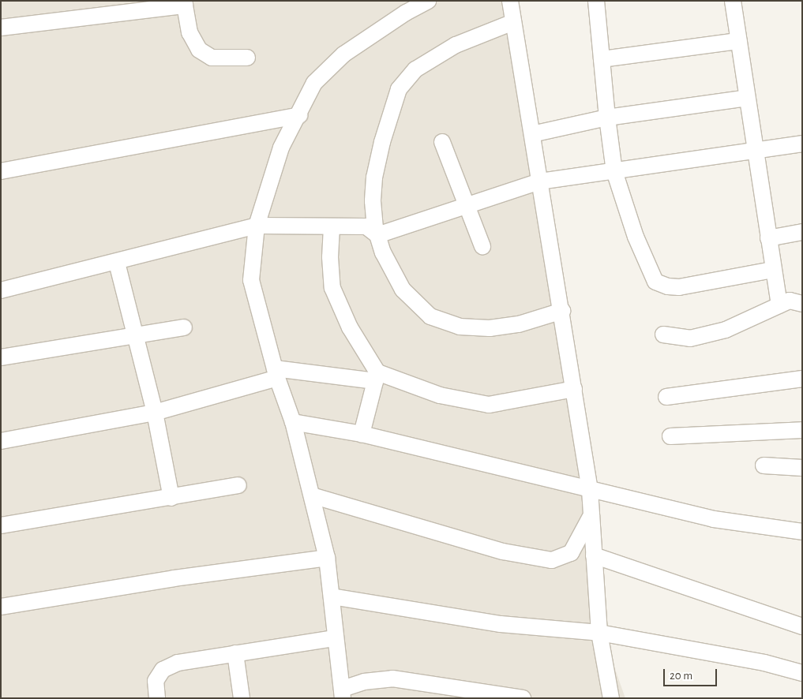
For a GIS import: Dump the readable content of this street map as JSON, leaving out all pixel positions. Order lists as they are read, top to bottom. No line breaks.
{"scale_bar":"20 m"}
